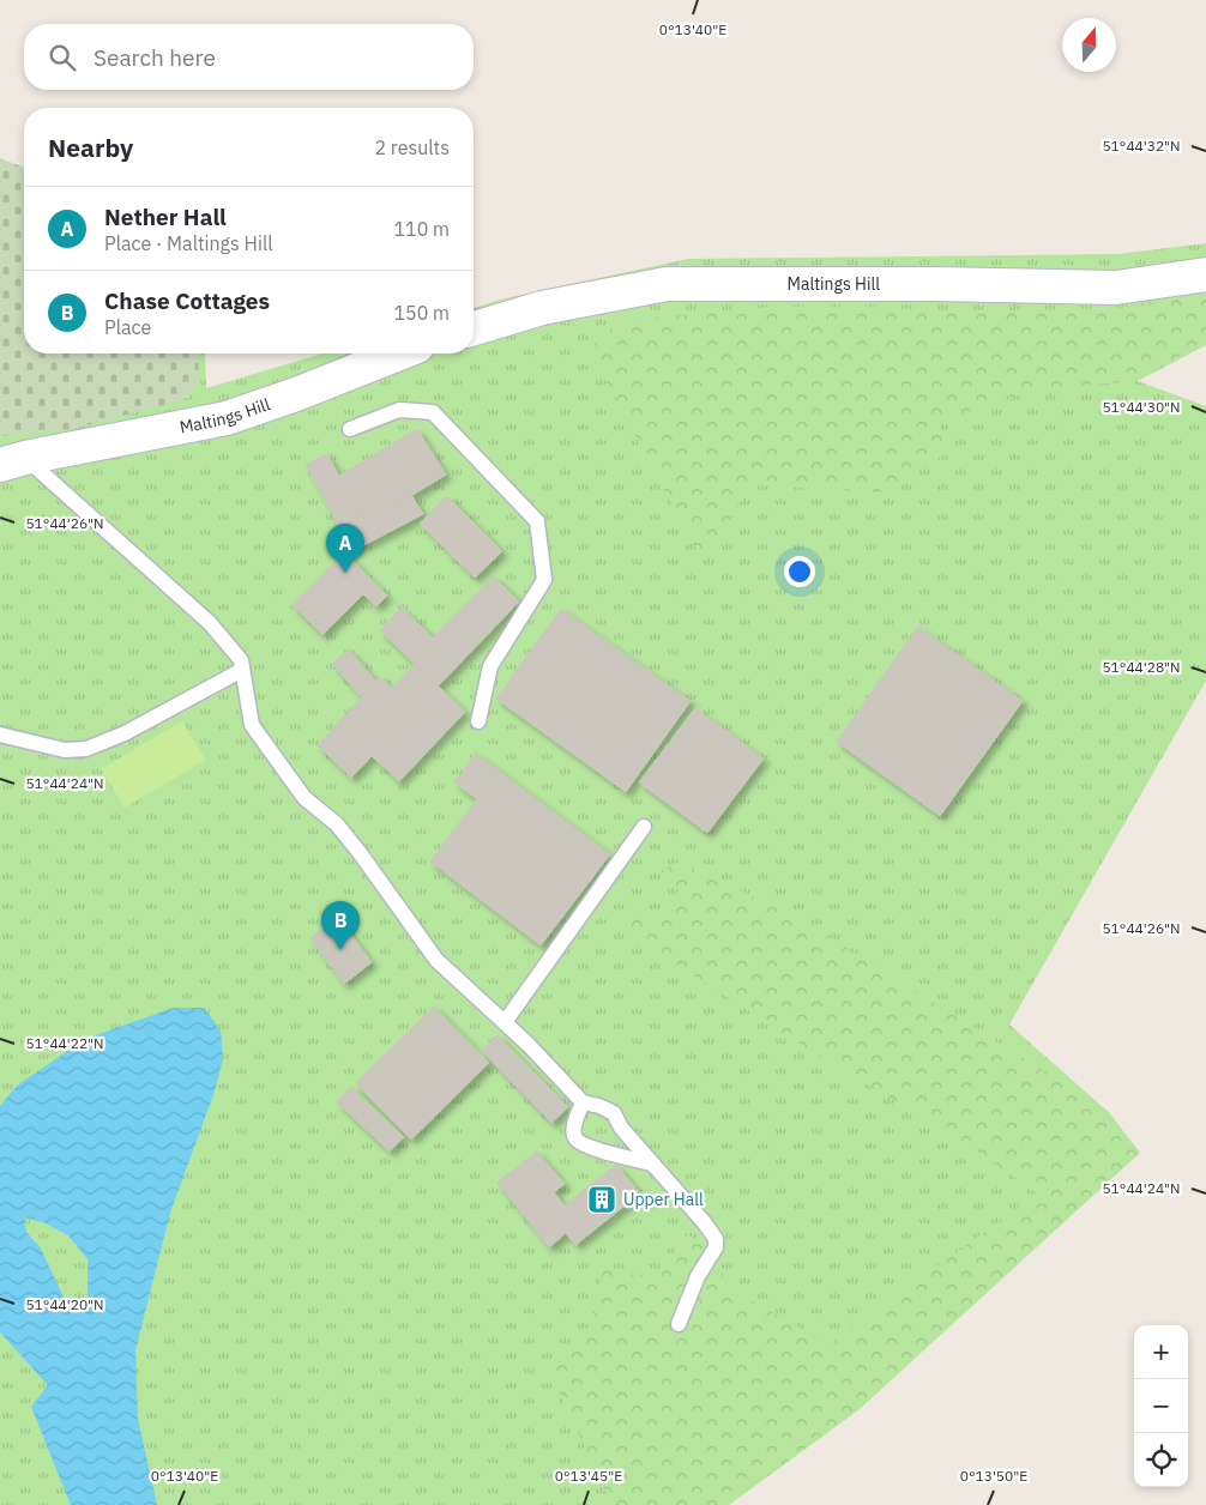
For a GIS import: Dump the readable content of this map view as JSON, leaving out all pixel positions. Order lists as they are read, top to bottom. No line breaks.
{"streets":{"street":["Maltings Hill"]},"places":{"building":["Upper Hall"]},"north":"top","page":{"search":"Search here","heading":["Nearby","2 results"],"list":[{"mark":"A","name":"Nether Hall","note":"Place · Maltings Hill","value":"110 m"},{"mark":"B","name":"Chase Cottages","note":"Place","value":"150 m"}],"pins":["A","B"],"map_buttons":["+","−"]},"coordinates":["0°13'40\"E","51°44'32\"N","51°44'30\"N","51°44'26\"N","51°44'28\"N","51°44'24\"N","51°44'22\"N","51°44'20\"N","0°13'45\"E","0°13'50\"E"]}
